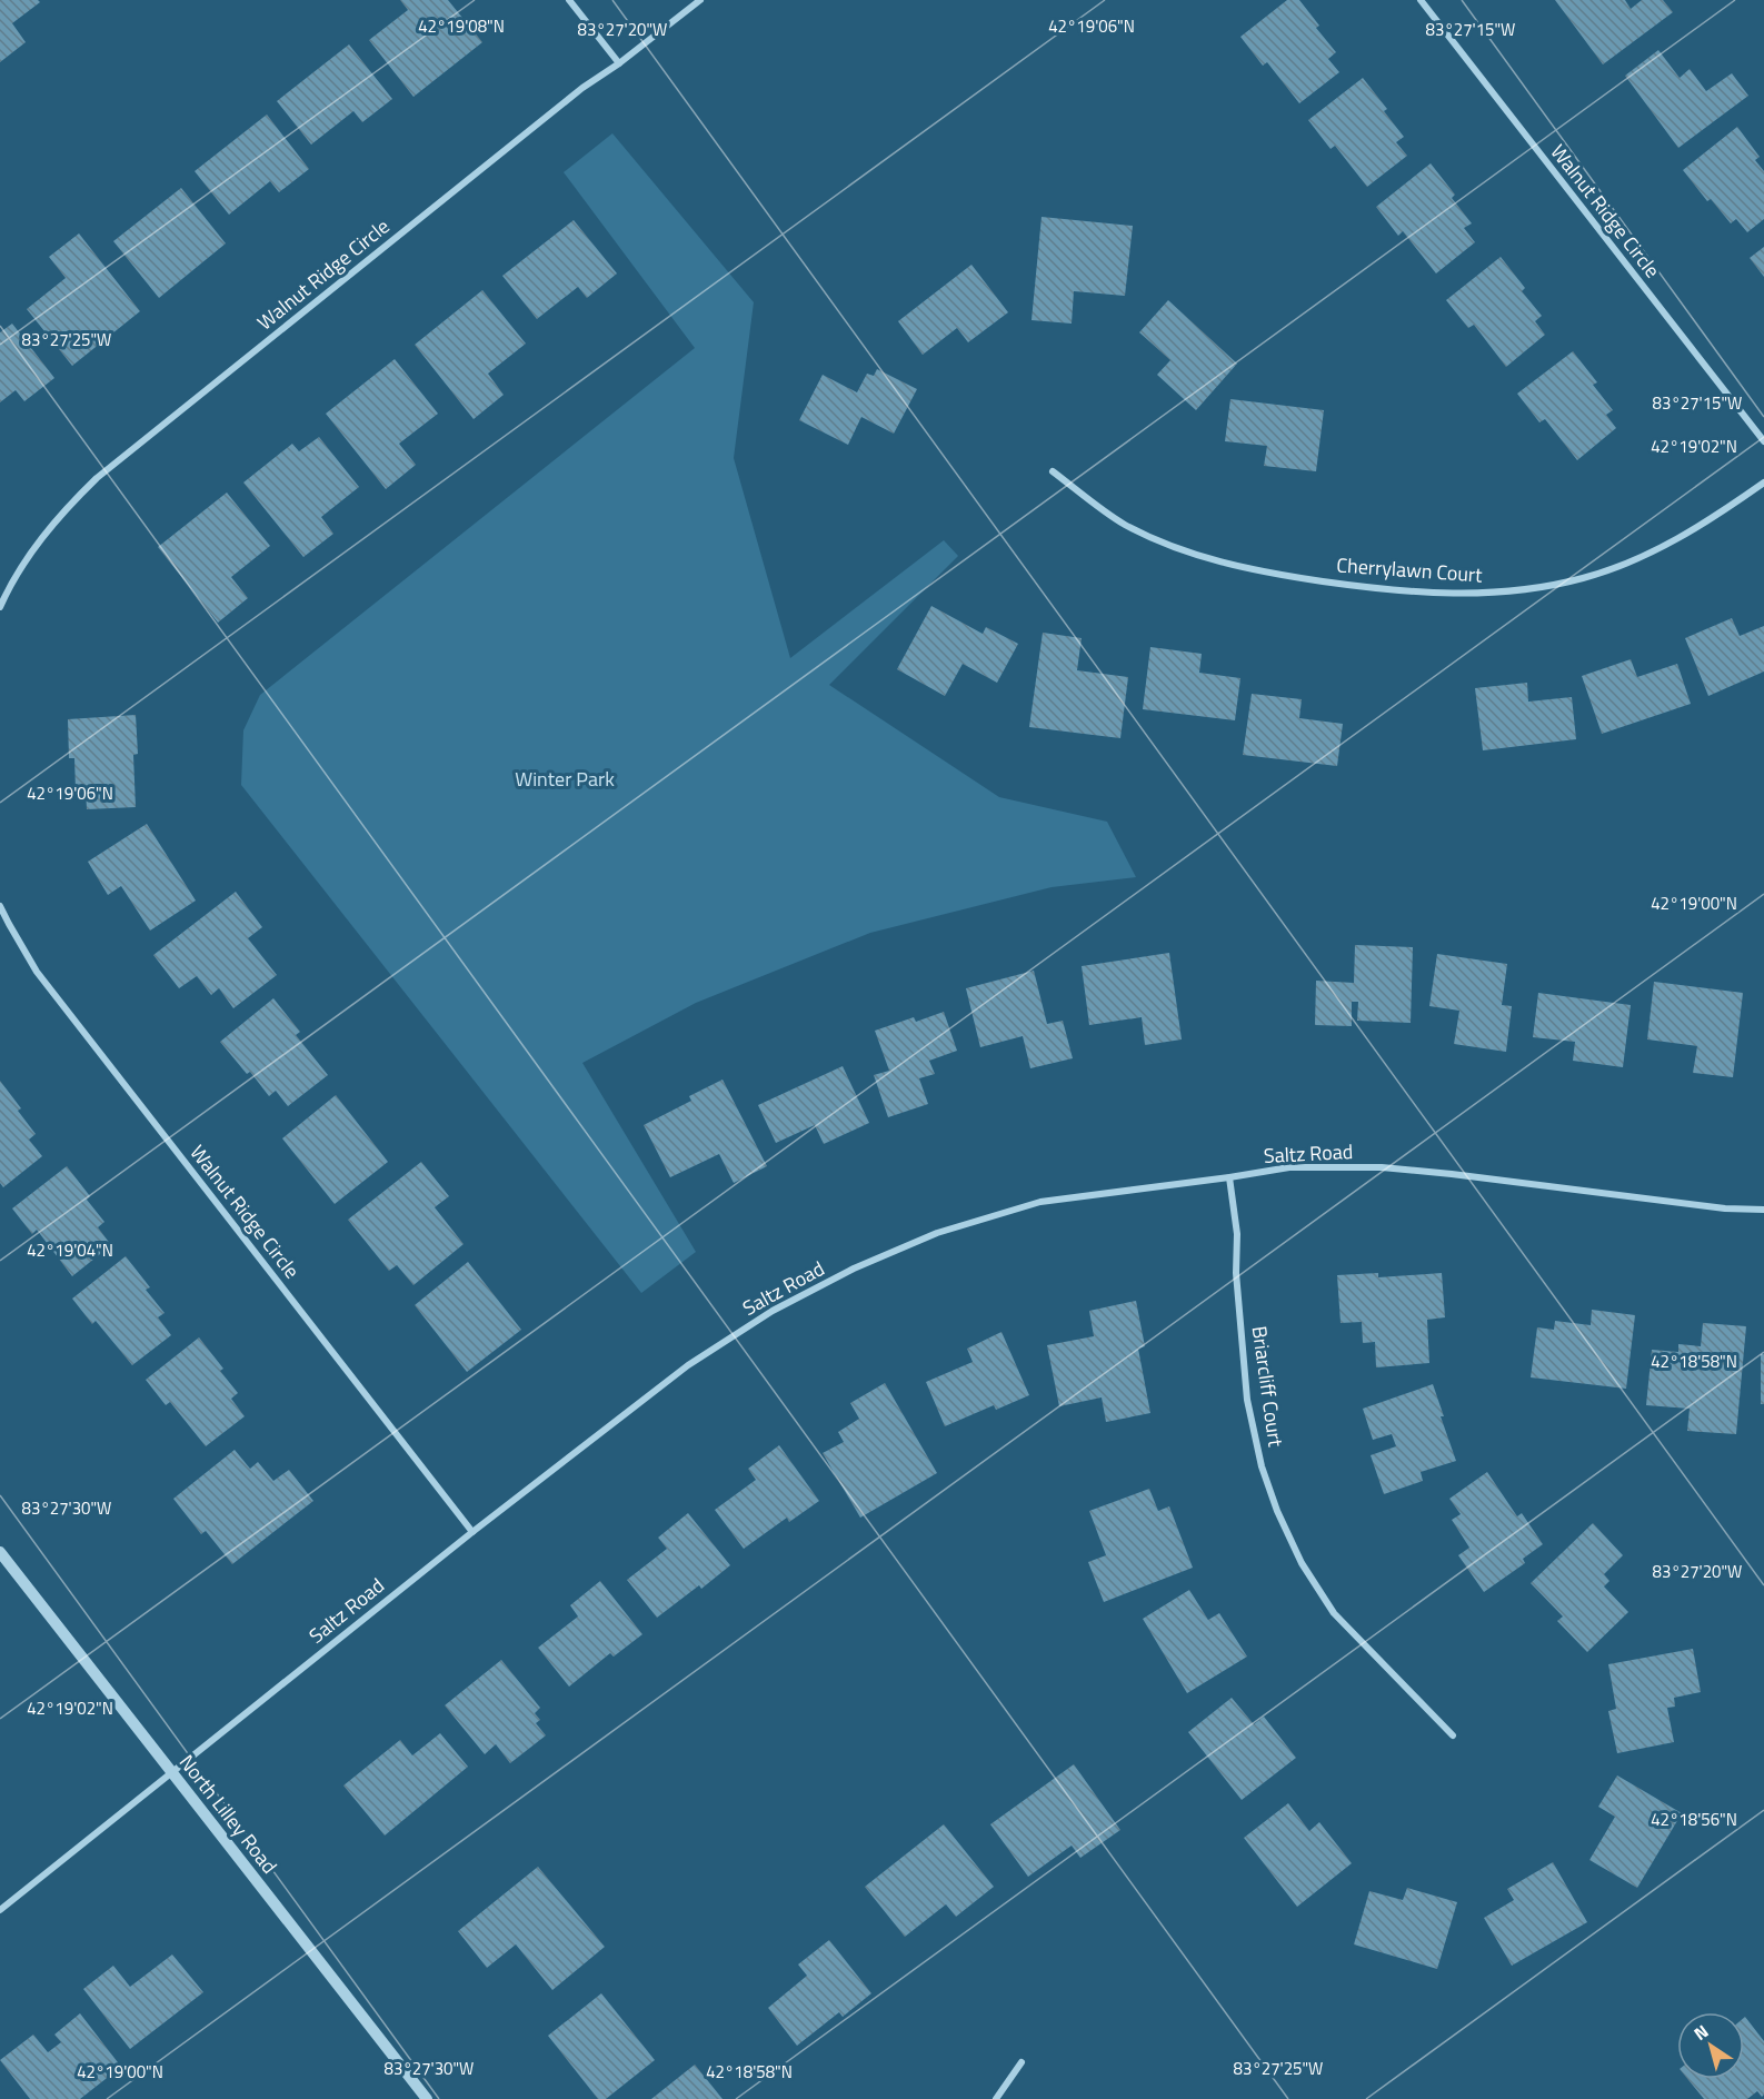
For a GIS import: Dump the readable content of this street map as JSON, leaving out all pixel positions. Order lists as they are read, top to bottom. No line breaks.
{"streets":{"street":["Walnut Ridge Circle","Cherrylawn Court","Saltz Road","Briarcliff Court","North Lilley Road"]},"crossings":[["Walnut Ridge Circle","Saltz Road"],["Saltz Road","Briarcliff Court"],["Saltz Road","North Lilley Road"]],"parks":["Winter Park"],"north":"top left","coordinates":["42°19'08\"N","42°19'06\"N","83°27'20\"W","83°27'15\"W","83°27'25\"W","42°19'02\"N","42°19'00\"N","42°19'04\"N","42°18'58\"N","83°27'30\"W","42°18'56\"N"]}
